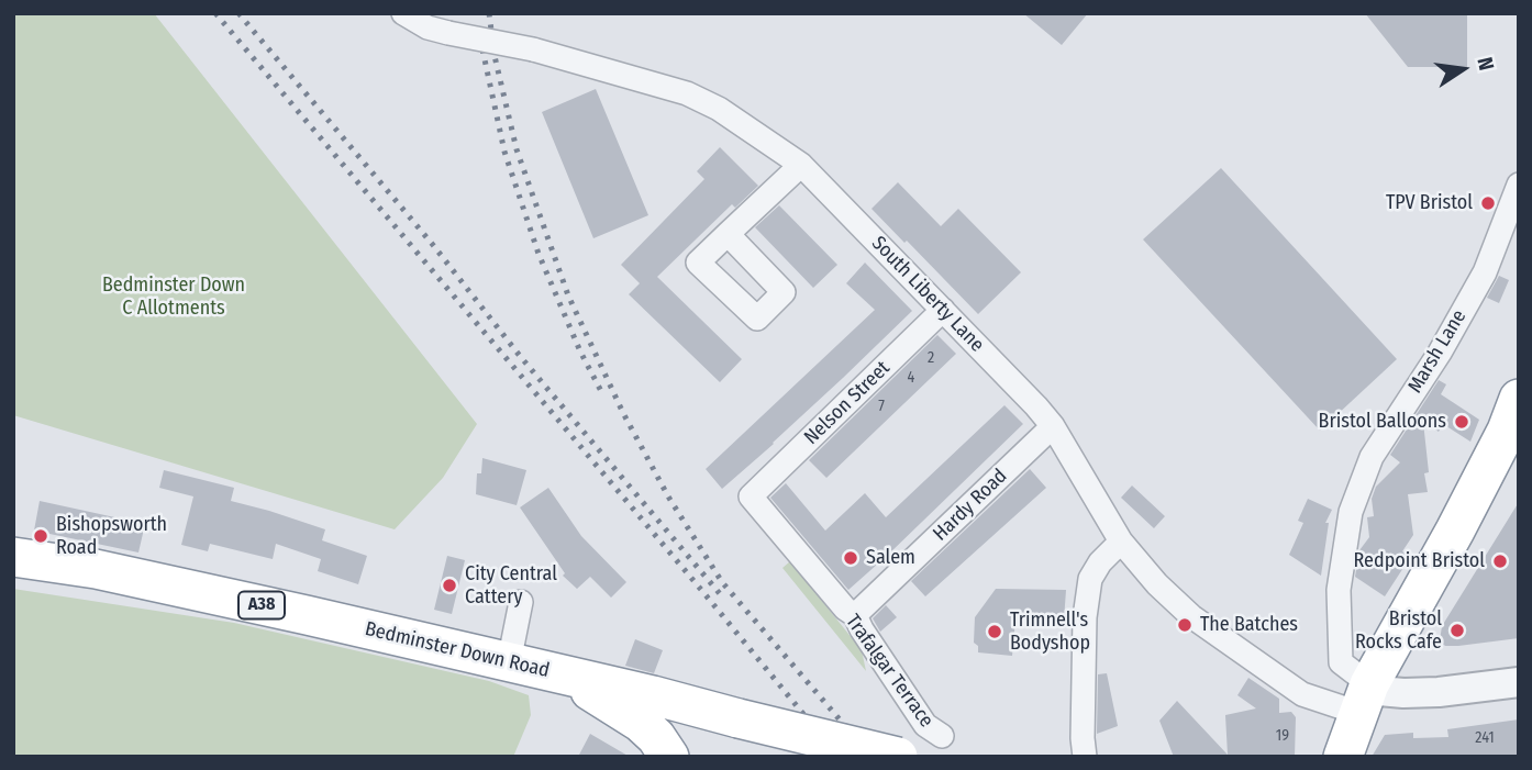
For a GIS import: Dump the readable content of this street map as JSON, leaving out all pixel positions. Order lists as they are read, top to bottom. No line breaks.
{"streets":{"highway":["A38","Bedminster Down Road"],"street":["South Liberty Lane","Marsh Lane","Nelson Street","Hardy Road","Trafalgar Terrace"]},"crossings":[["South Liberty Lane","Marsh Lane"],["South Liberty Lane","Nelson Street"],["South Liberty Lane","Hardy Road"],["Nelson Street","Trafalgar Terrace"],["Hardy Road","Trafalgar Terrace"],["A38","Bedminster Down Road"]],"parks":["Bedminster Down C Allotments"],"places":["TPV Bristol","Bristol Balloons","Bishopsworth Road","Salem","Redpoint Bristol","City Central Cattery","The Batches","Bristol Rocks Cafe","Trimnell's Bodyshop"],"house_numbers":["2","4","7","19","241"],"north":"right"}
